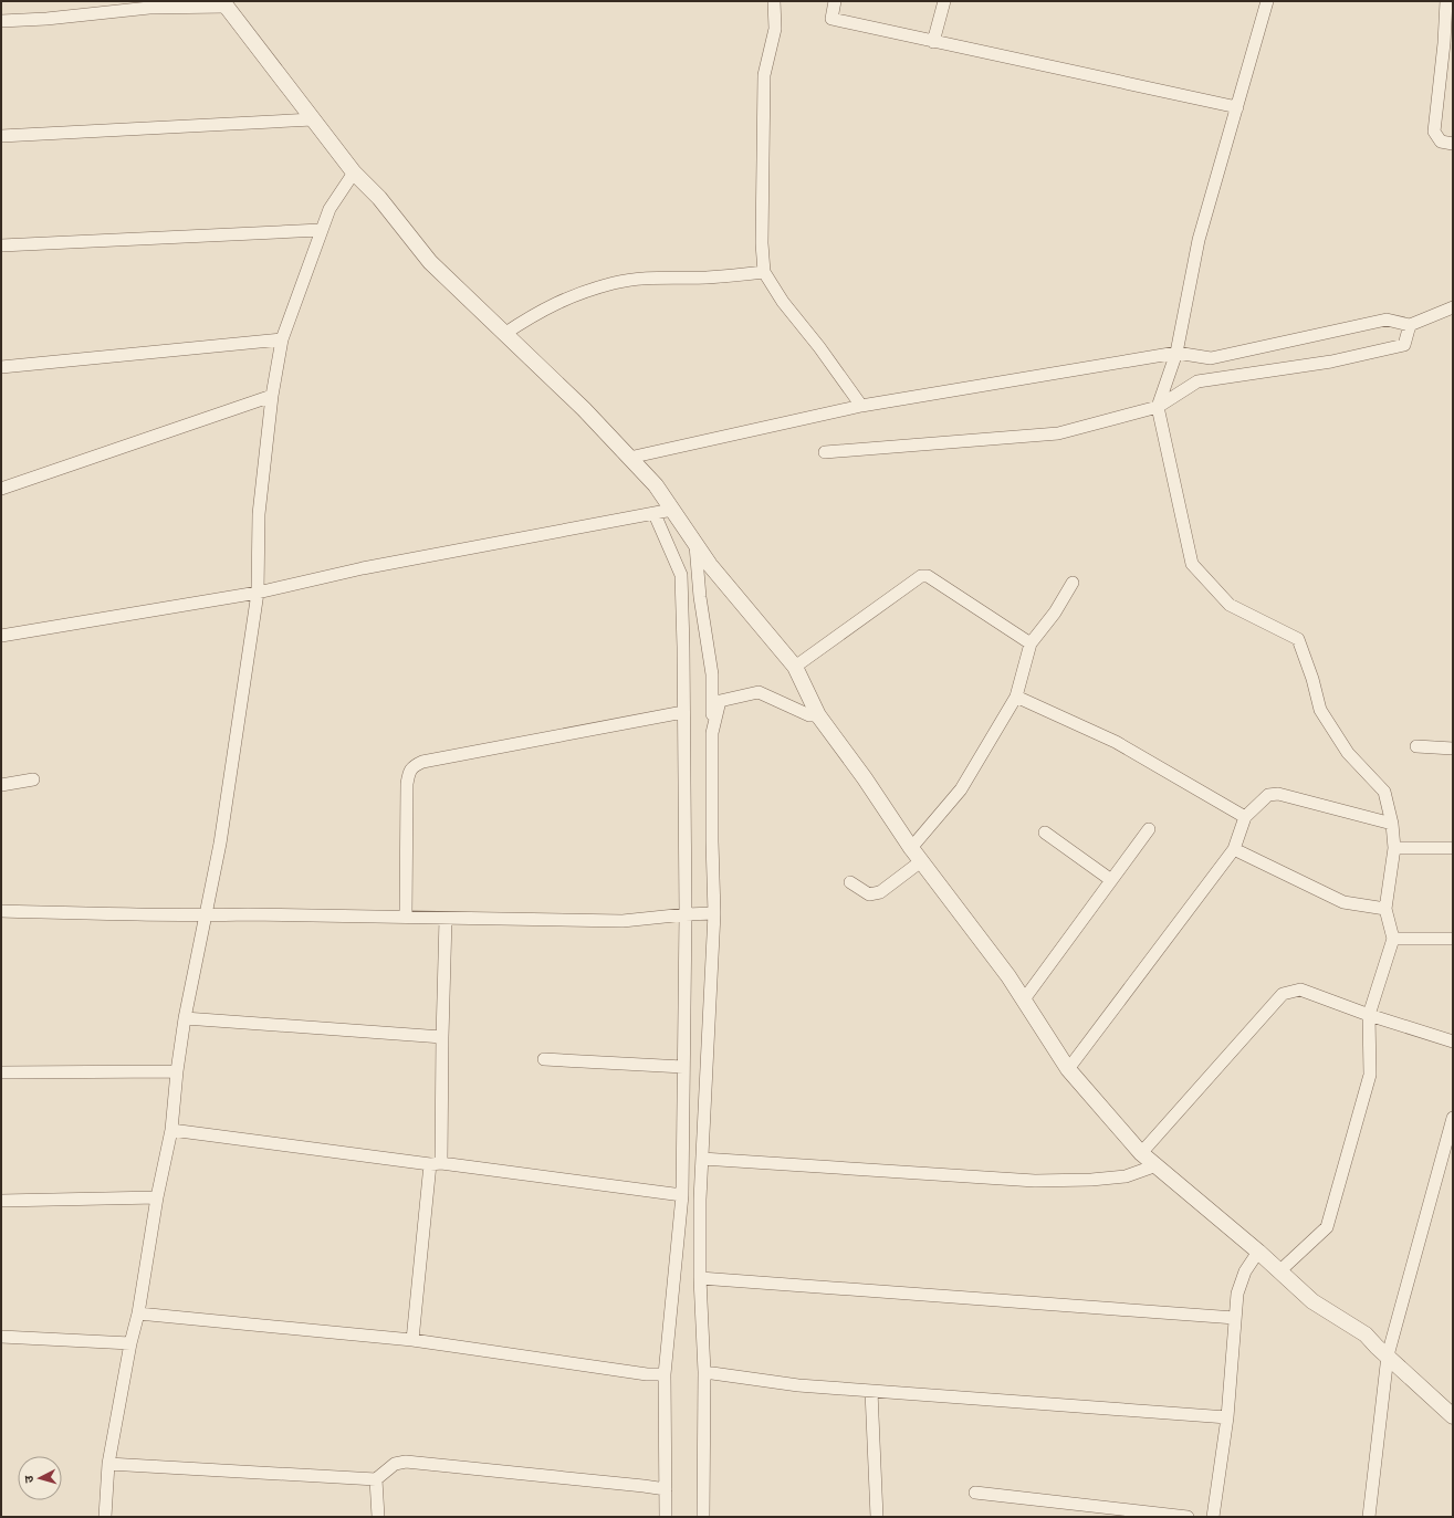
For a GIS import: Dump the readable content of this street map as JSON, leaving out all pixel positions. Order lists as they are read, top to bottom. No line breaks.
{"north":"left"}
